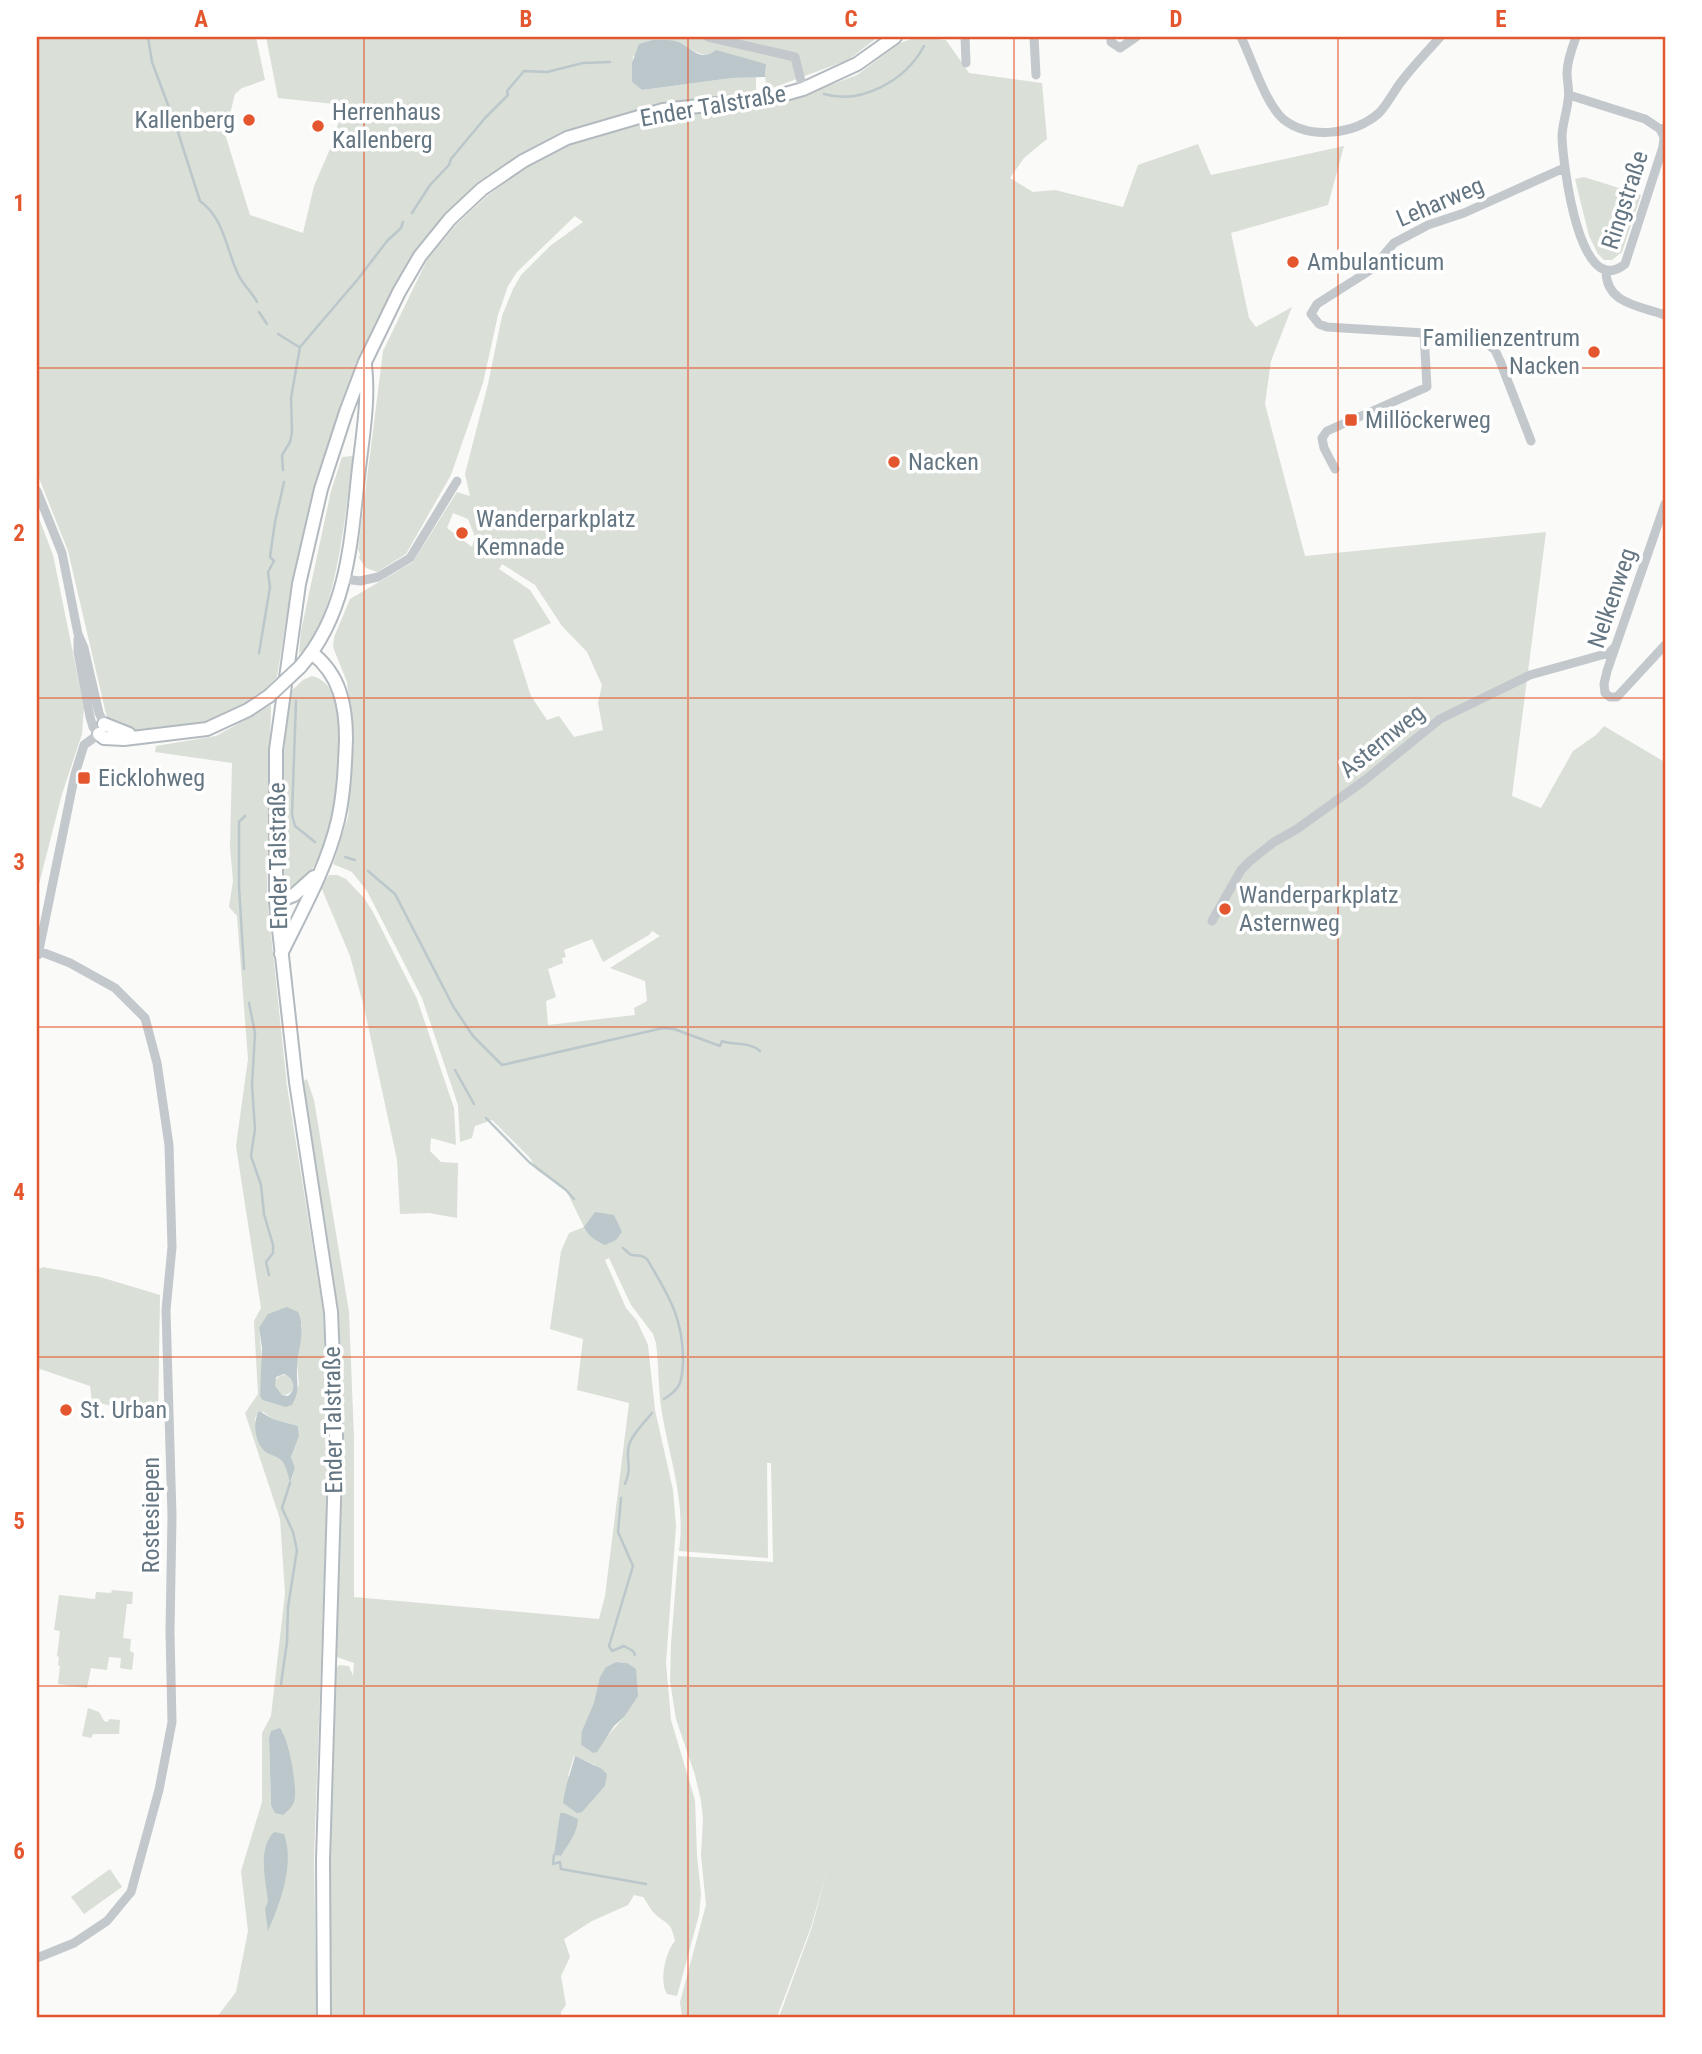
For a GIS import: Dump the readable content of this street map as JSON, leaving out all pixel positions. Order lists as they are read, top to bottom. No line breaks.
{"streets":{"main road":["Ender Talstraße"],"street":["Ringstraße","Leharweg","Nelkenweg","Asternweg","Rostesiepen"]},"crossings":[["Ringstraße","Leharweg"],["Nelkenweg","Asternweg"]],"places":{"other":["Kallenberg","Herrenhaus Kallenberg","Ambulanticum","Familienzentrum Nacken","Nacken","Wanderparkplatz Kemnade","Wanderparkplatz Asternweg","St. Urban"],"transit":["Millöckerweg","Eicklohweg"]},"grid":{"columns":["A","B","C","D","E"],"rows":["1","2","3","4","5","6"]}}
